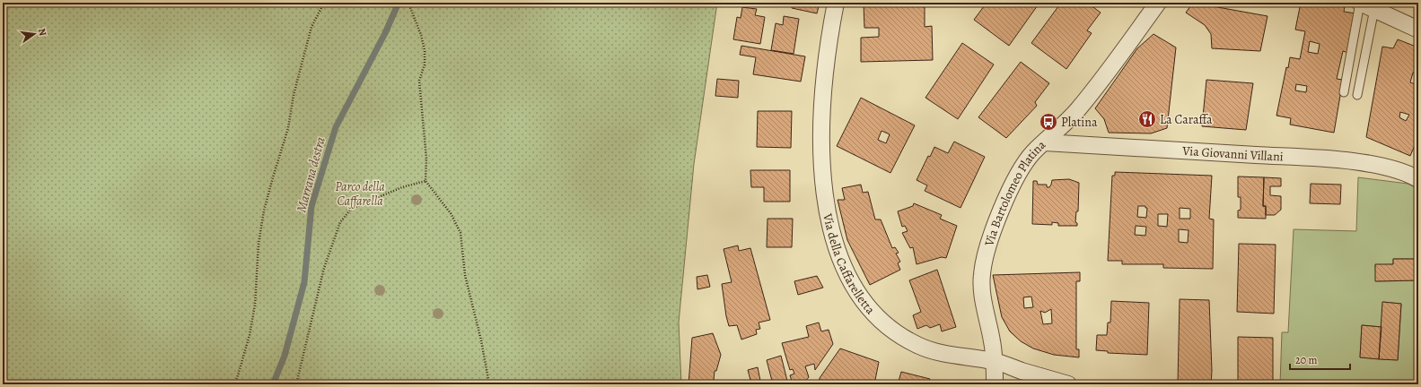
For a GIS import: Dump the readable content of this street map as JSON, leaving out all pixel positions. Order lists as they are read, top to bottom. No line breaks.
{"streets":{"street":["Via Giovanni Villani","Via Bartolomeo Platina","Via della Caffarelletta"]},"crossings":[["Via Giovanni Villani","Via Bartolomeo Platina"],["Via Bartolomeo Platina","Via della Caffarelletta"]],"water":["Marrana destra"],"parks":["Parco della Caffarella"],"places":{"restaurant":["La Caraffa"],"bus stop":["Platina"]},"scale_bar":"20 m","north":"right"}
